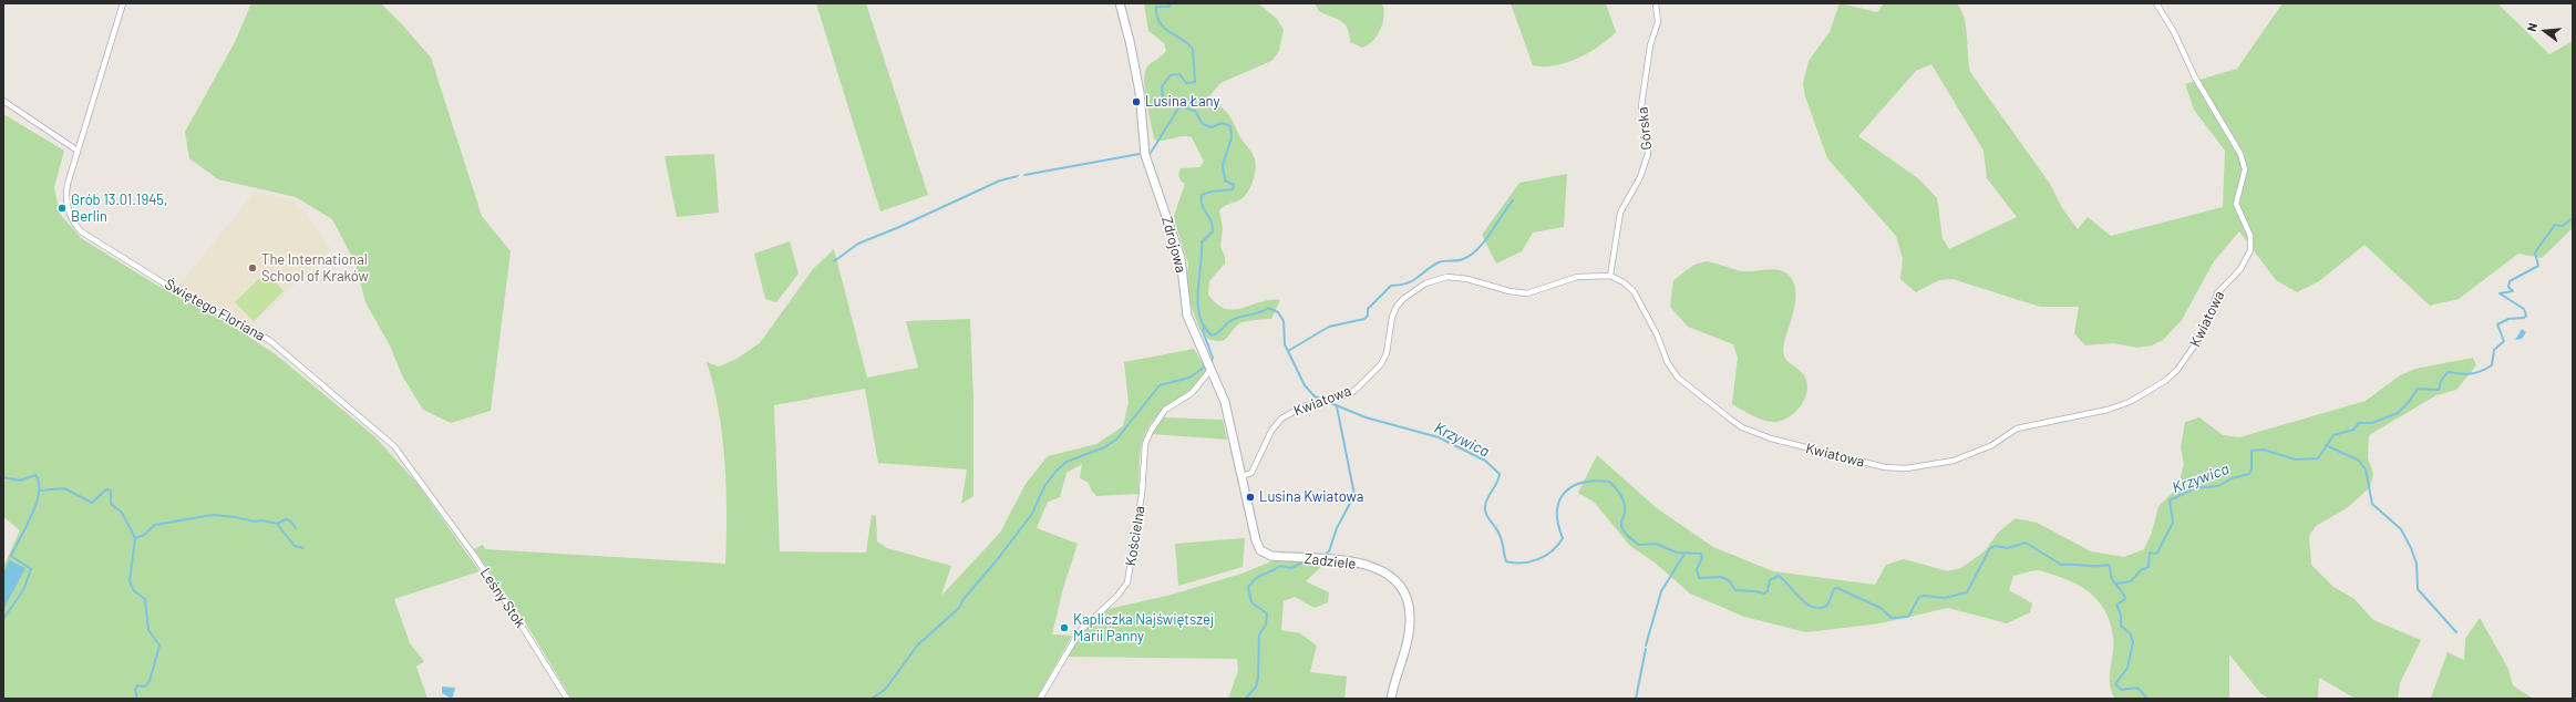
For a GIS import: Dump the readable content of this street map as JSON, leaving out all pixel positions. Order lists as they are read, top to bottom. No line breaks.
{"streets":{"street":["Górska","Zdrojowa","Świętego Floriana","Kwiatowa","Kościelna","Zadziele","Leśny Stok"]},"crossings":[["Górska","Kwiatowa"],["Zdrojowa","Kwiatowa"],["Zdrojowa","Kościelna"],["Zdrojowa","Zadziele"],["Świętego Floriana","Leśny Stok"],["Kwiatowa","Zadziele"]],"water":["Krzywica"],"places":["Lusina Łany","Grób 13.01.1945, Berlin","The International School of Kraków","Lusina Kwiatowa","Kapliczka Najświętszej Marii Panny"],"north":"left"}
